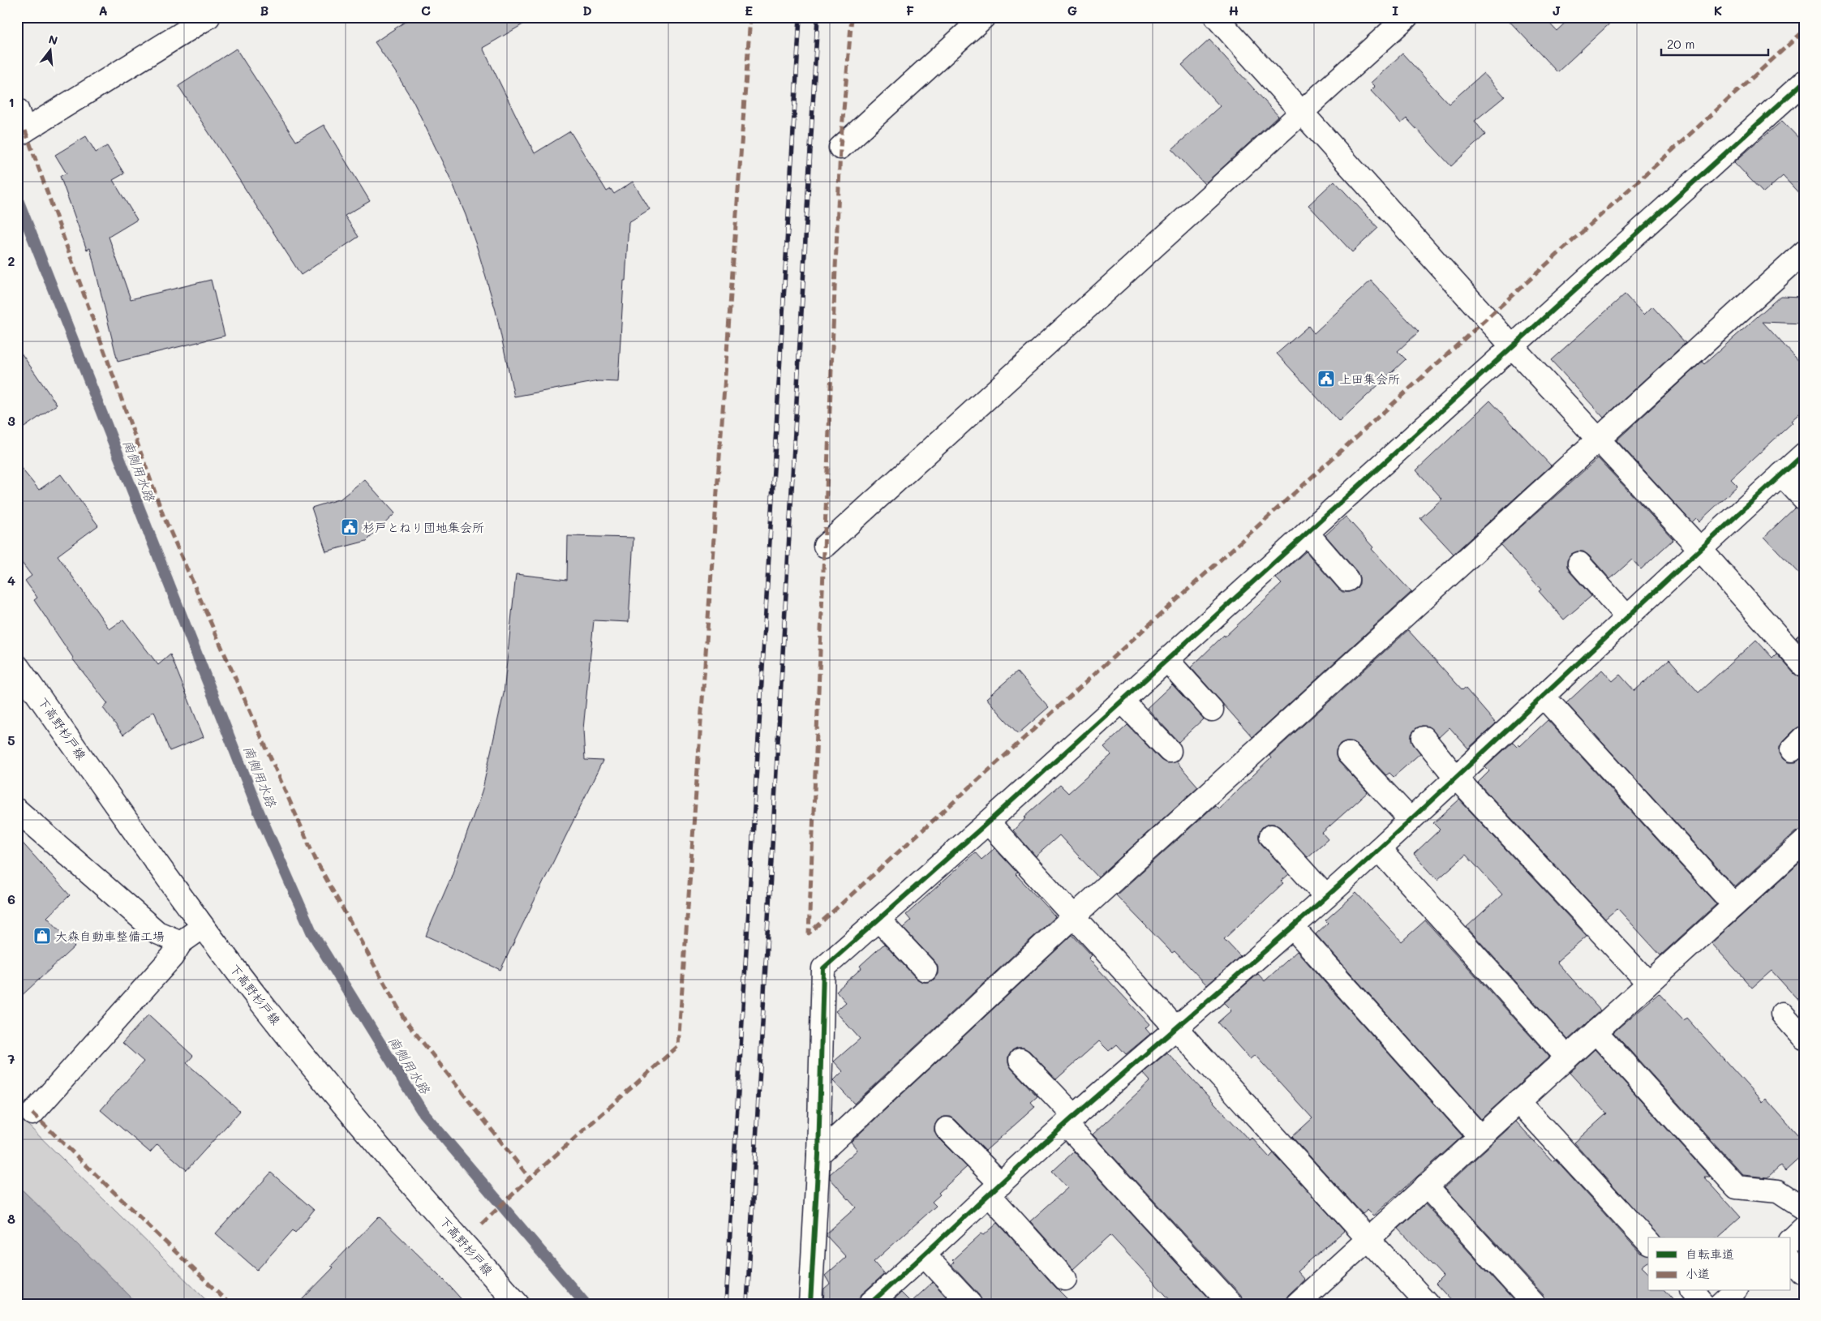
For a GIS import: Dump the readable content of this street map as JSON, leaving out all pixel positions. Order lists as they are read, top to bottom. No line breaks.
{"streets":{"street":["下高野杉戸線"]},"water":["南側用水路"],"places":{"public building":["上田集会所","杉戸とねり団地集会所"],"shop":["大森自動車整備工場"]},"legend":["自転車道","小道"],"scale_bar":"20 m","north":"top","grid":{"columns":["A","B","C","D","E","F","G","H","I","J","K"],"rows":["1","2","3","4","5","6","7","8"]}}
